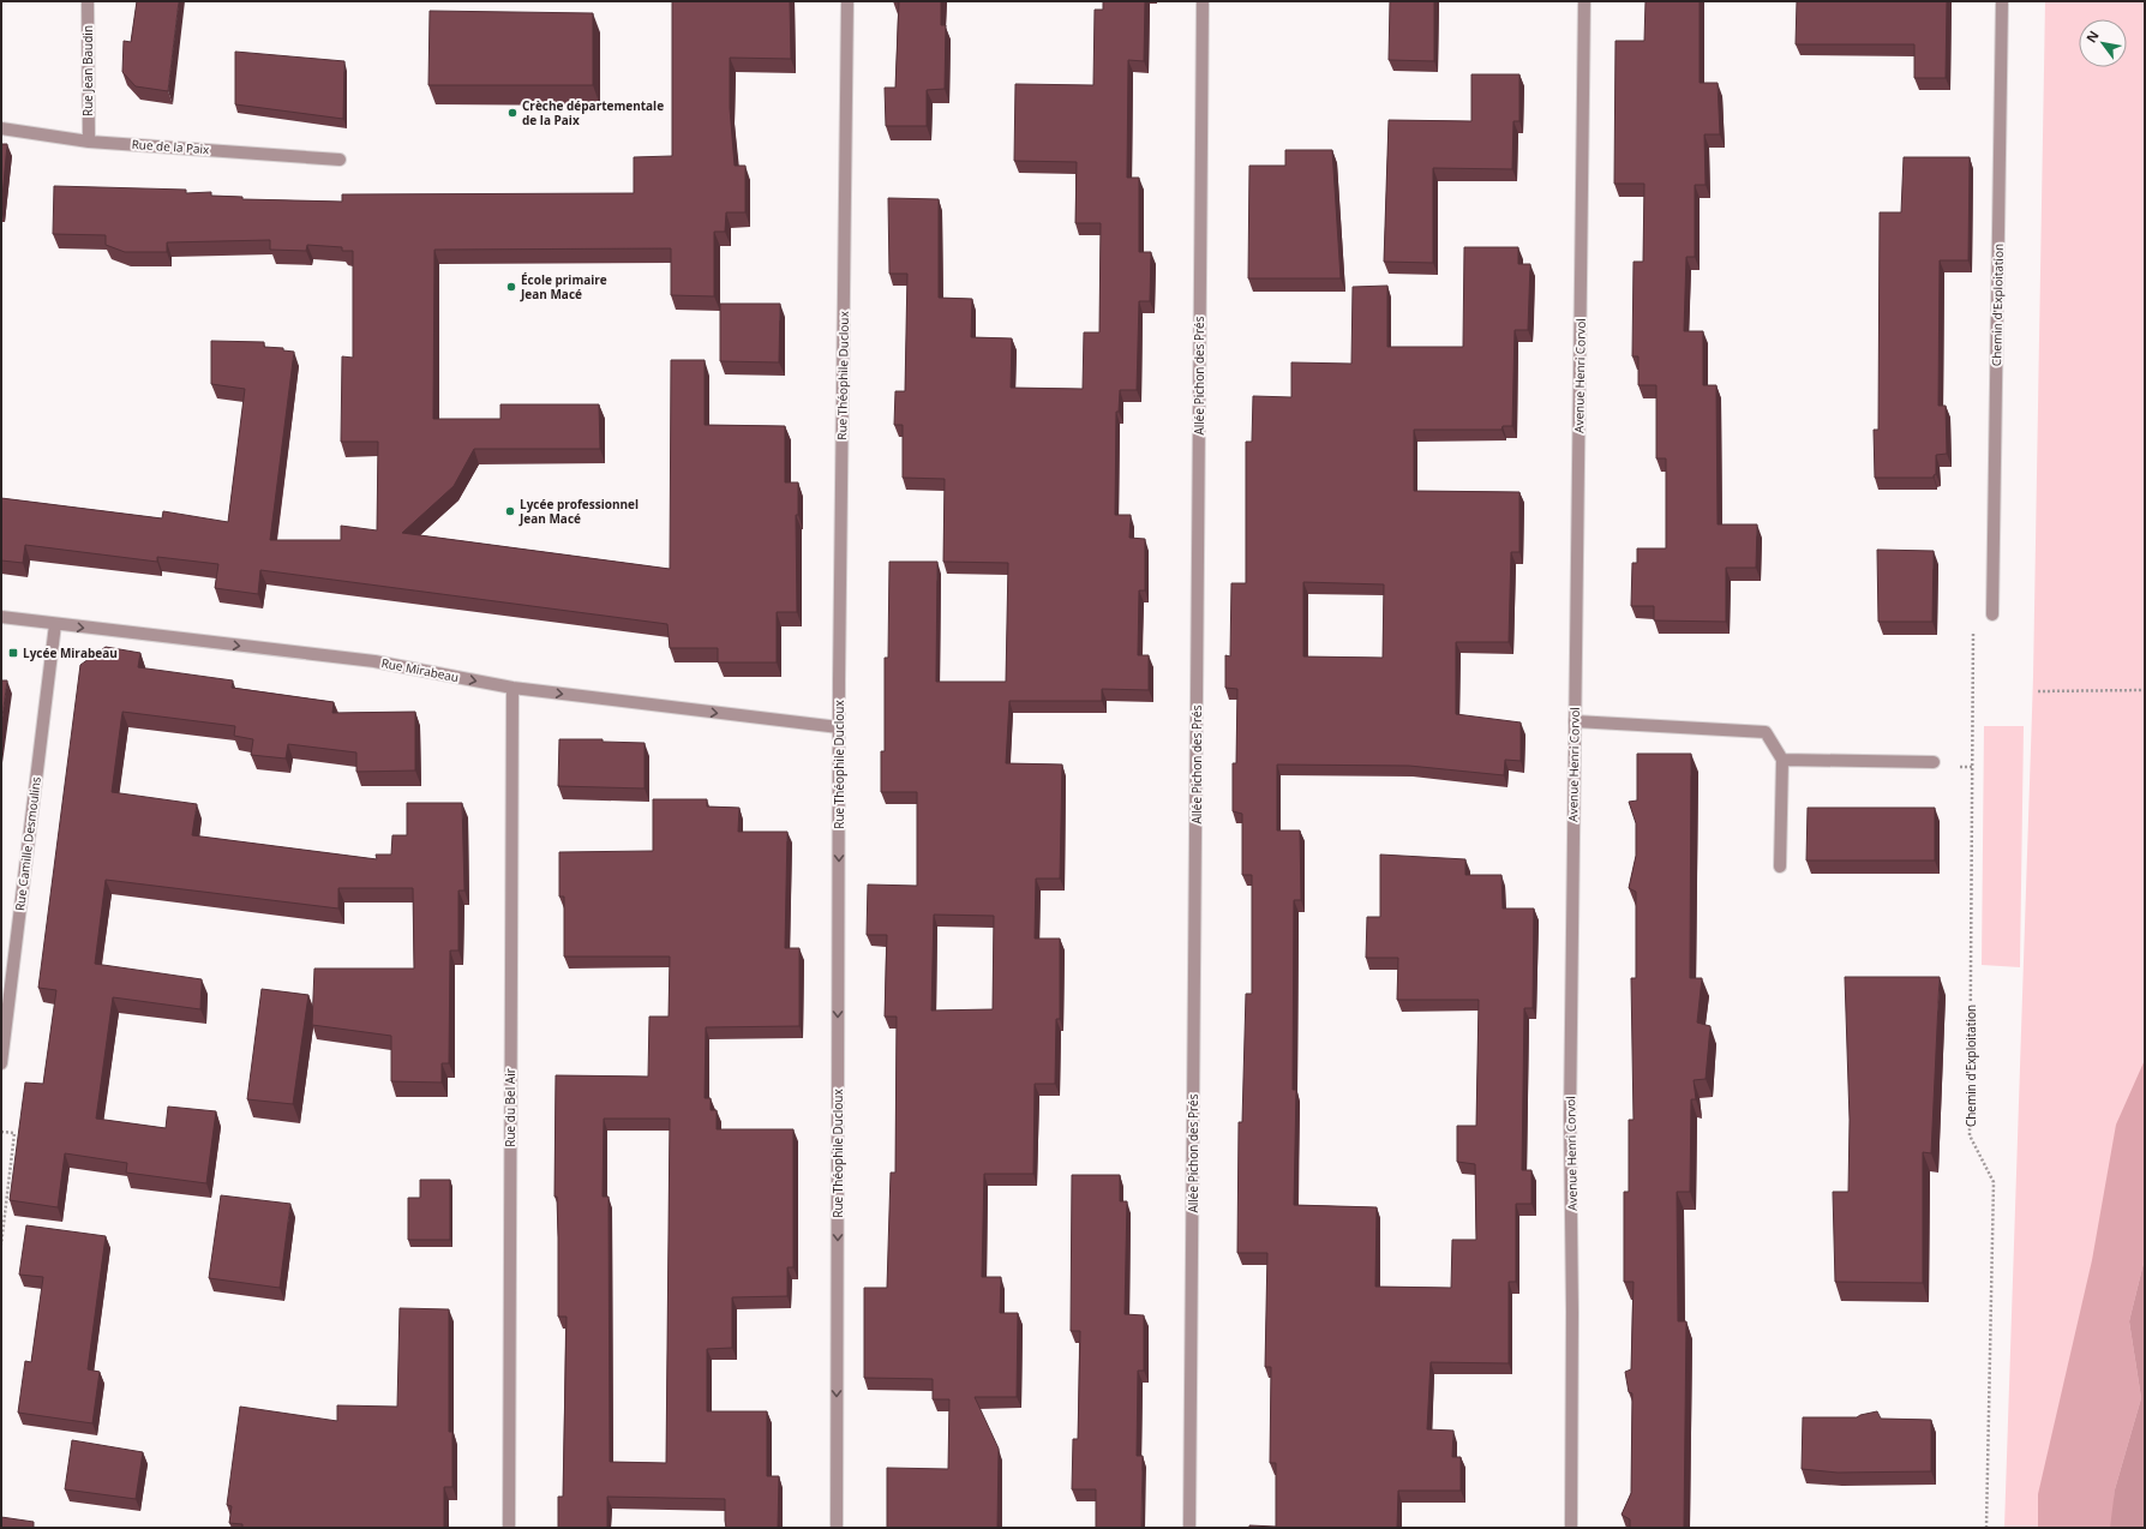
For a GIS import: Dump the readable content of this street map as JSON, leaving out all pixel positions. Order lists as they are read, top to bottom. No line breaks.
{"streets":{"street":["Rue Jean Baudin","Rue de la Paix","Chemin d'Exploitation","Rue Théophile Ducloux","Allée Pichon des Prés","Avenue Henri Corvol","Rue Mirabeau","Rue Camille Desmoulins","Rue du Bel Air"]},"crossings":[["Rue Jean Baudin","Rue de la Paix"],["Rue Théophile Ducloux","Rue Mirabeau"],["Rue Mirabeau","Rue Camille Desmoulins"],["Rue Mirabeau","Rue du Bel Air"]],"one_way":["Rue Théophile Ducloux","Rue Mirabeau"],"places":{"other":["Crèche départementale de la Paix","École primaire Jean Macé","Lycée professionnel Jean Macé"],"transit":["Lycée Mirabeau"]},"north":"top left"}
